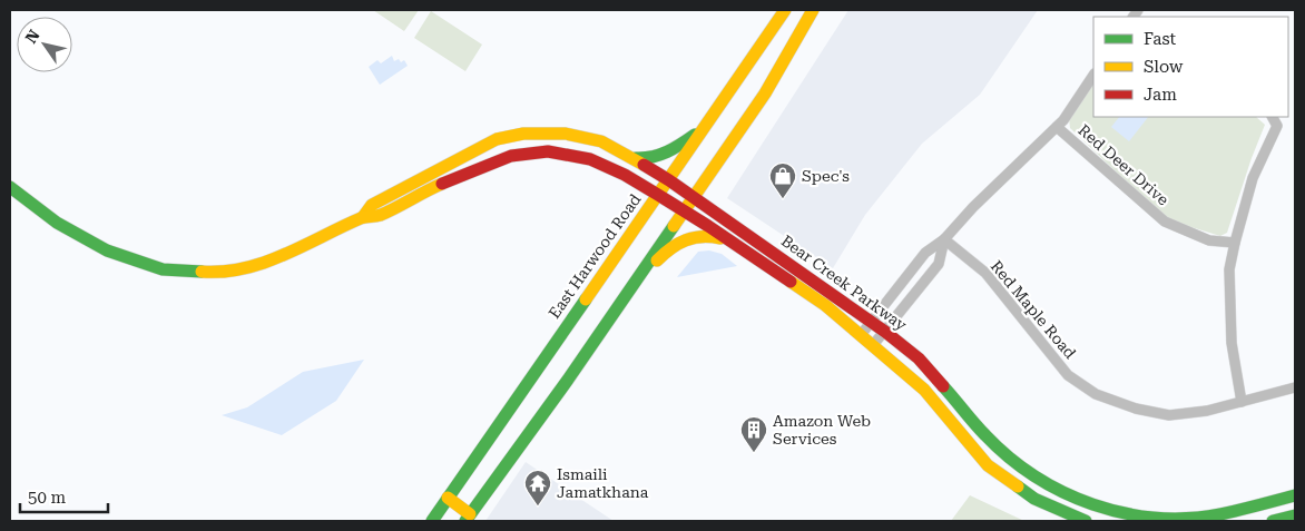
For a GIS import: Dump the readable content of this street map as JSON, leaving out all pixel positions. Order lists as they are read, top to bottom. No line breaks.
{"streets":{"street":["Red Deer Drive","East Harwood Road","Bear Creek Parkway","Red Maple Road"]},"crossings":[["East Harwood Road","Bear Creek Parkway"]],"places":{"shop":["Spec's"],"building":["Amazon Web Services"],"temple":["Ismaili Jamatkhana"]},"legend":["Fast","Slow","Jam"],"scale_bar":"50 m","north":"top left"}
